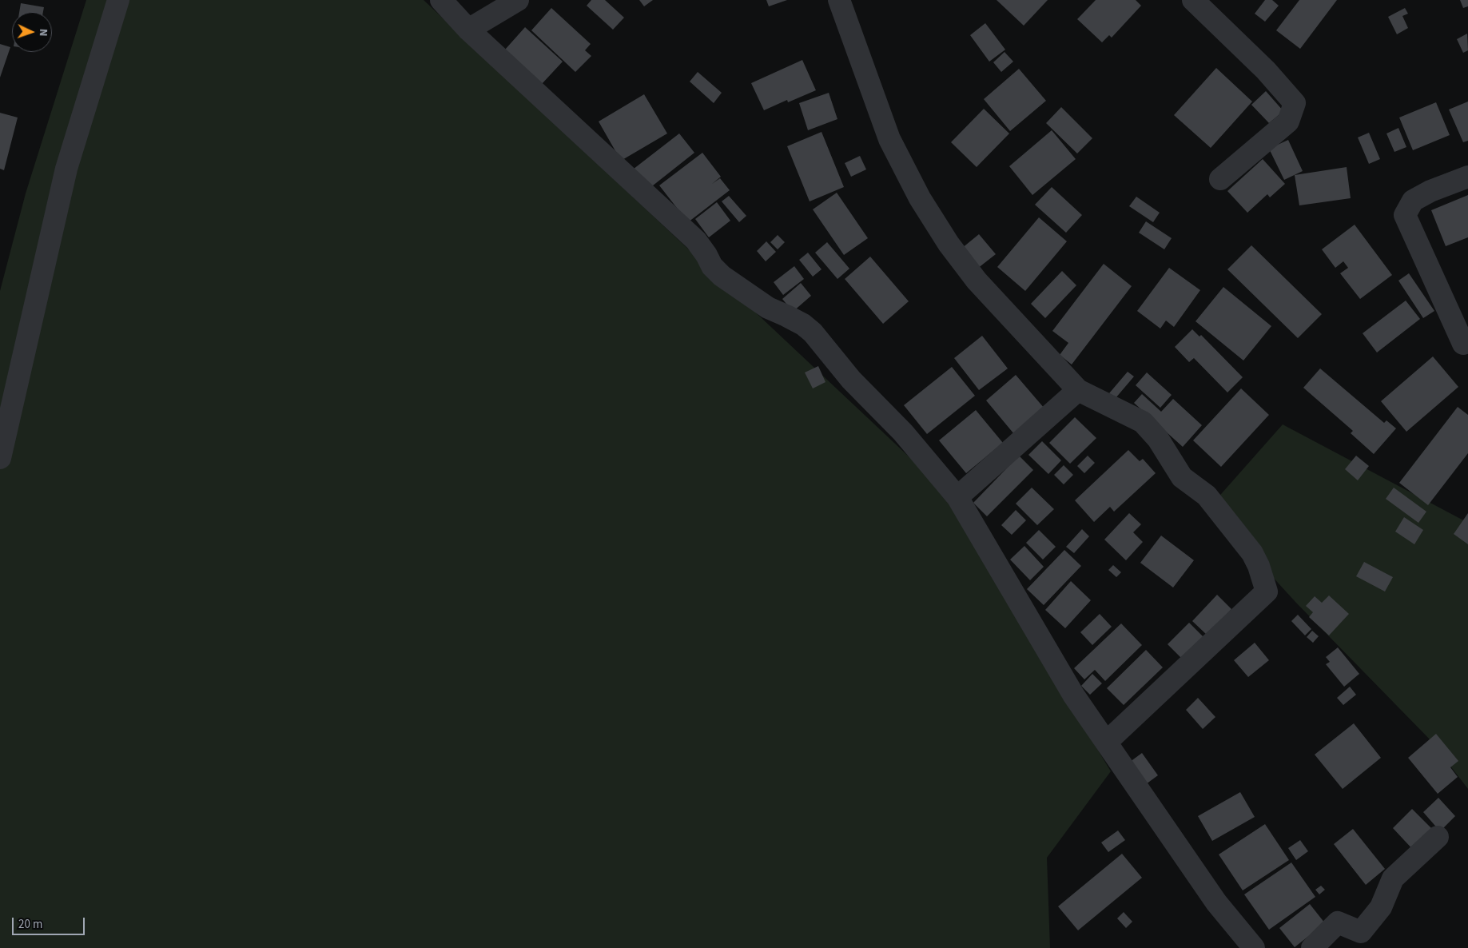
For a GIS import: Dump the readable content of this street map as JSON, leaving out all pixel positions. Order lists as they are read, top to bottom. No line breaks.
{"scale_bar":"20 m","north":"right"}
